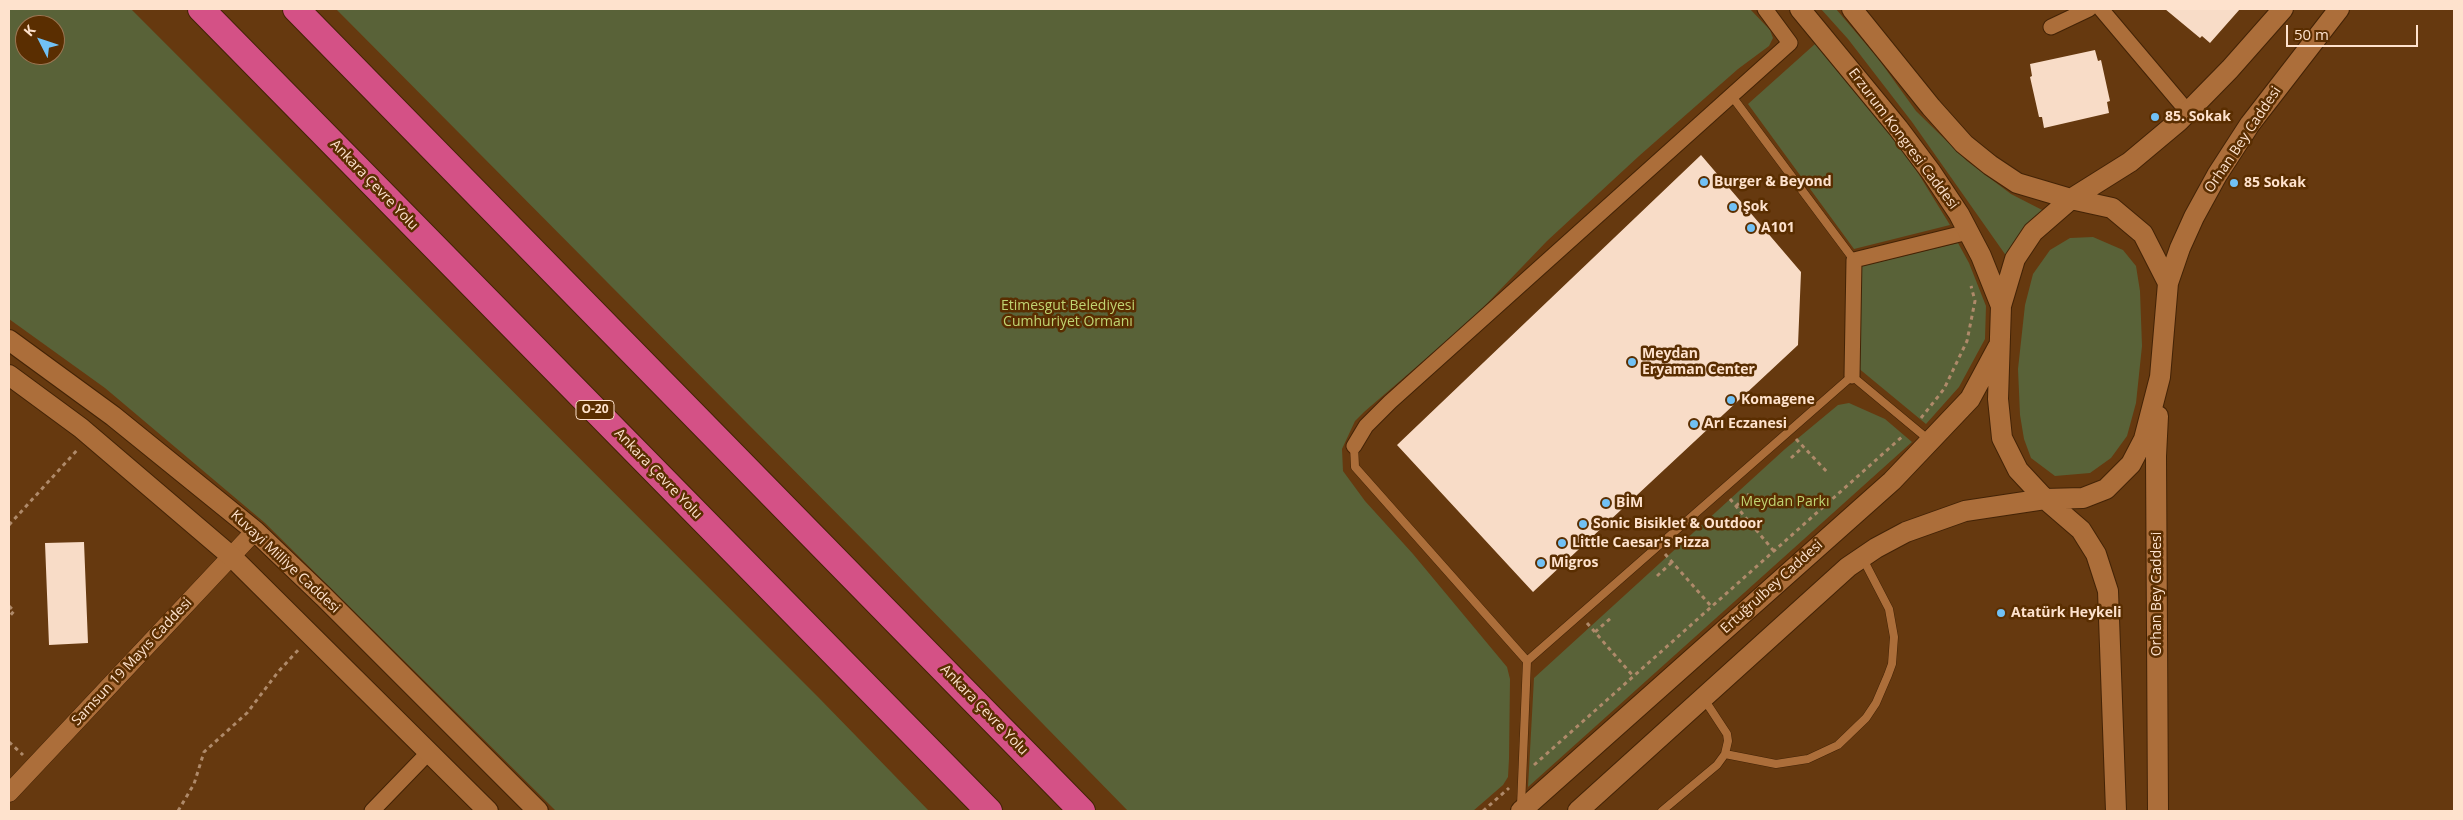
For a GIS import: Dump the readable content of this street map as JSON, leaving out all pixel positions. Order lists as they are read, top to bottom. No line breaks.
{"streets":{"highway":["Ankara Çevre Yolu","O-20"],"main road":["Erzurum Kongresi Caddesi","Orhan Bey Caddesi","Kuvayi Milliye Caddesi","Ertuğrulbey Caddesi"],"street":["Samsun 19 Mayıs Caddesi"]},"crossings":[["Kuvayi Milliye Caddesi","Samsun 19 Mayıs Caddesi"]],"parks":["Etimesgut Belediyesi Cumhuriyet Ormanı","Meydan Parkı"],"places":["85. Sokak","Burger & Beyond","85 Sokak","Şok","A101","Meydan Eryaman Center","Komagene","Arı Eczanesi","BİM","Sonic Bisiklet & Outdoor","Little Caesar's Pizza","Migros","Atatürk Heykeli"],"scale_bar":"50 m","north":"top left"}
